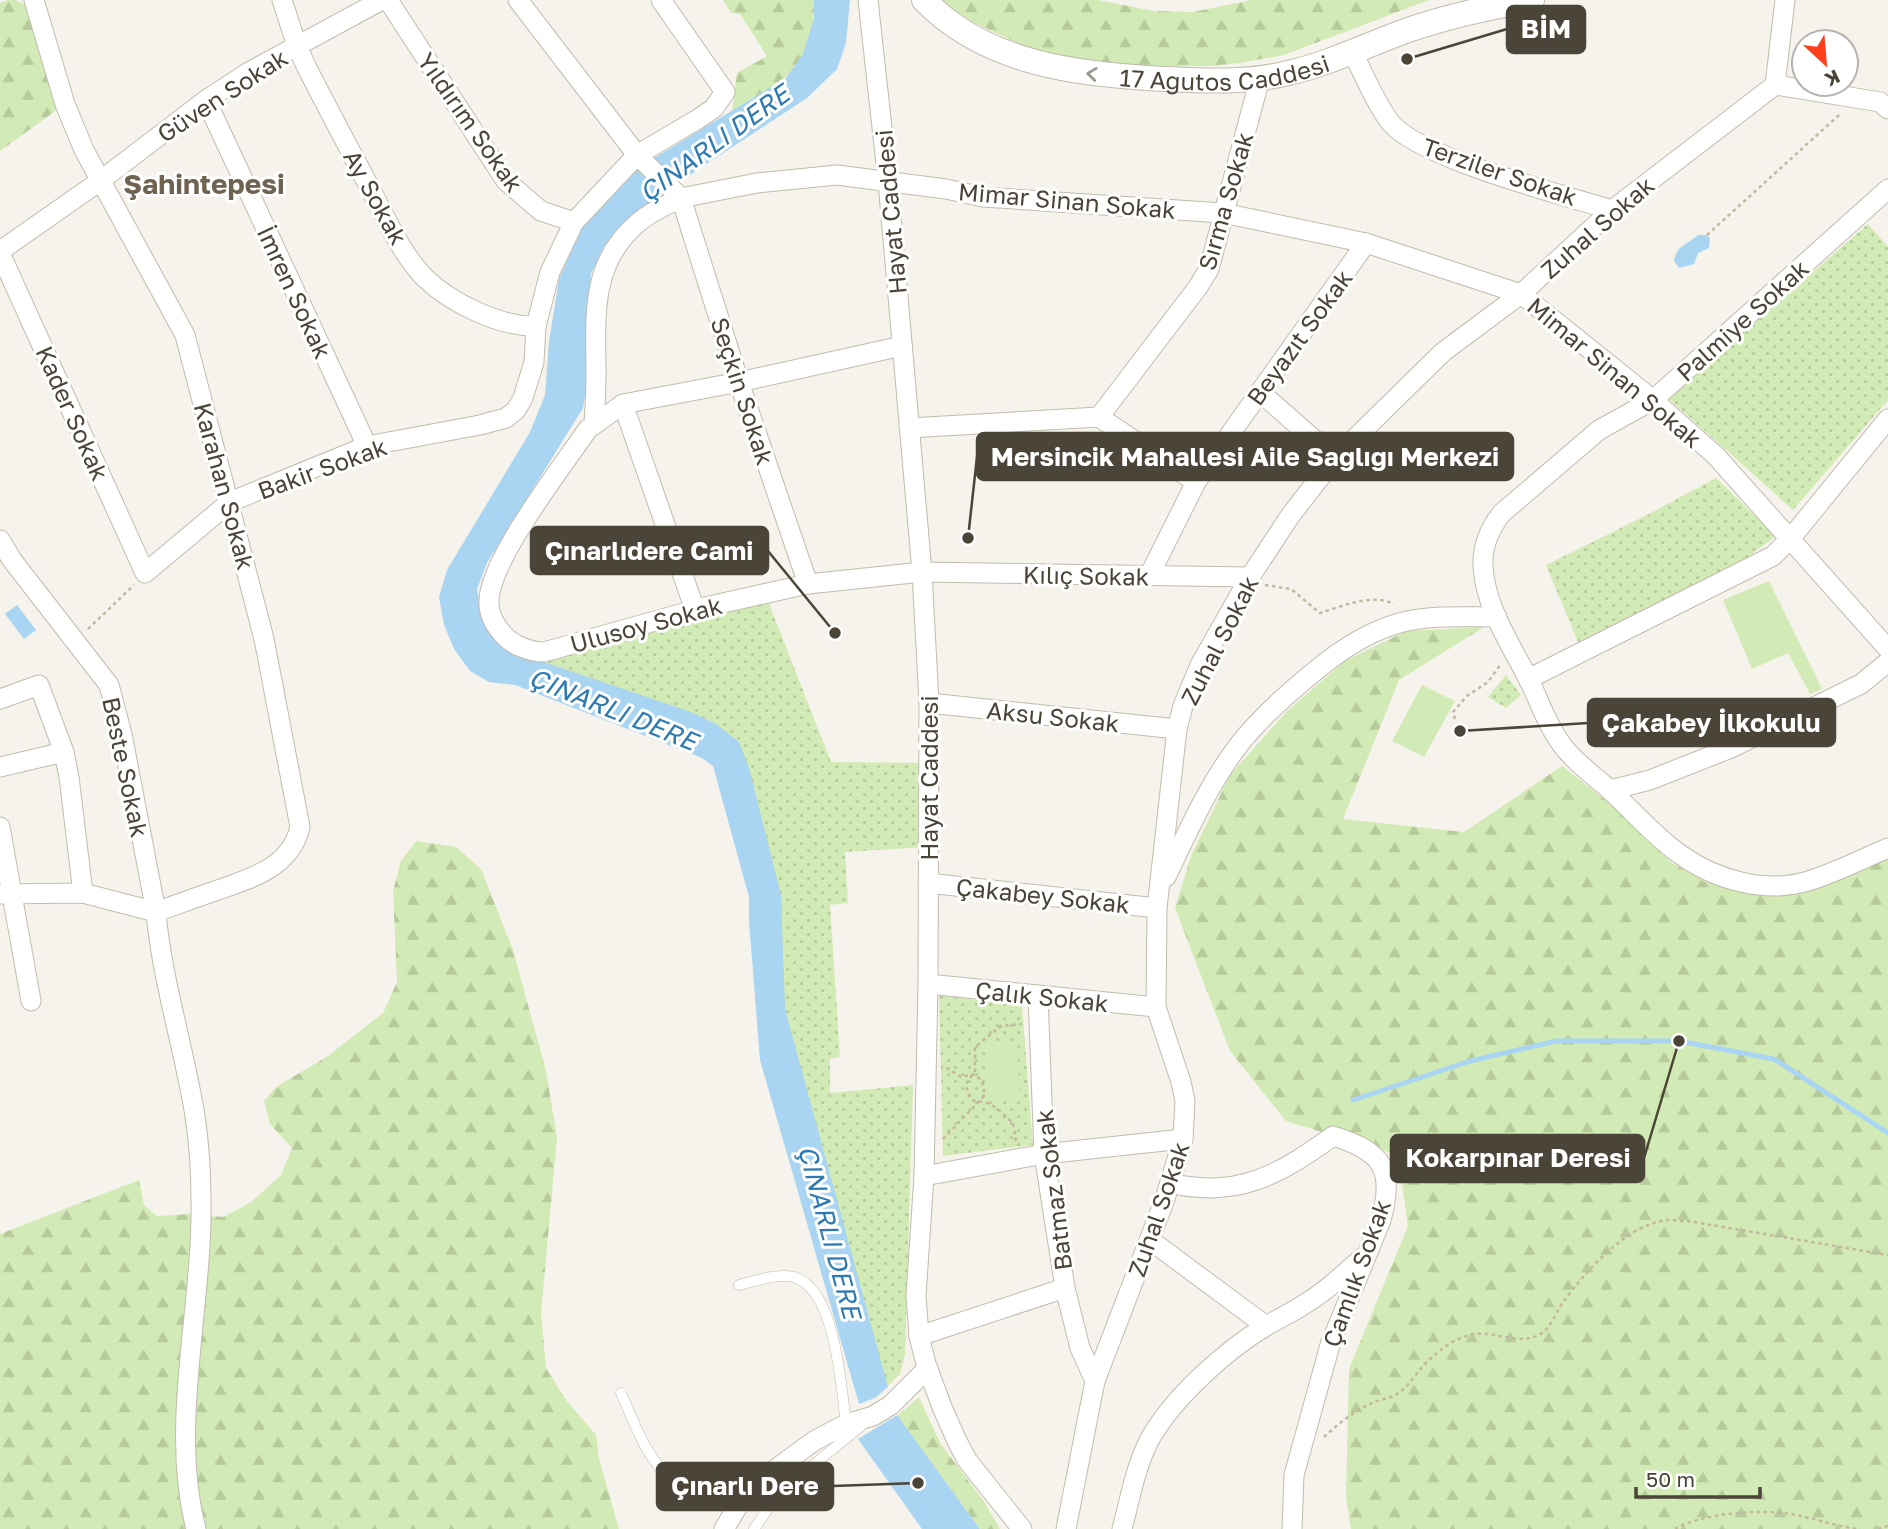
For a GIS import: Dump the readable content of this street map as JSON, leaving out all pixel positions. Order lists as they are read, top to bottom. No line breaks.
{"streets":{"street":["17 Ağutos Caddesi","Güven Sokak","Yıldırım Sokak","Terziler Sokak","Ay Sokak","Mimar Sinan Sokak","Sırma Sokak","Hayat Caddesi","Zuhal Sokak","İmren Sokak","Palmiye Sokak","Beyazıt Sokak","Seçkin Sokak","Kader Sokak","Bakir Sokak","Karahan Sokak","Kılıç Sokak","Ulusoy Sokak","Aksu Sokak","Beste Sokak","Çakabey Sokak","Çalık Sokak","Batmaz Sokak","Çamlık Sokak"]},"crossings":[["17 Ağutos Caddesi","Terziler Sokak"],["17 Ağutos Caddesi","Sırma Sokak"],["Güven Sokak","Yıldırım Sokak"],["Güven Sokak","Ay Sokak"],["Güven Sokak","İmren Sokak"],["Güven Sokak","Kader Sokak"],["Güven Sokak","Karahan Sokak"],["Yıldırım Sokak","Bakir Sokak"],["Terziler Sokak","Zuhal Sokak"],["Ay Sokak","Bakir Sokak"],["Mimar Sinan Sokak","Sırma Sokak"],["Mimar Sinan Sokak","Hayat Caddesi"],["Mimar Sinan Sokak","Zuhal Sokak"],["Mimar Sinan Sokak","Palmiye Sokak"],["Mimar Sinan Sokak","Beyazıt Sokak"],["Hayat Caddesi","Kılıç Sokak"],["Hayat Caddesi","Ulusoy Sokak"],["Hayat Caddesi","Aksu Sokak"],["Hayat Caddesi","Çakabey Sokak"],["Hayat Caddesi","Çalık Sokak"],["Zuhal Sokak","Kılıç Sokak"],["Zuhal Sokak","Aksu Sokak"],["Zuhal Sokak","Çakabey Sokak"],["Zuhal Sokak","Çalık Sokak"],["Zuhal Sokak","Batmaz Sokak"],["Zuhal Sokak","Çamlık Sokak"],["İmren Sokak","Bakir Sokak"],["Beyazıt Sokak","Kılıç Sokak"],["Seçkin Sokak","Ulusoy Sokak"],["Kader Sokak","Bakir Sokak"],["Bakir Sokak","Karahan Sokak"],["Karahan Sokak","Beste Sokak"],["Kılıç Sokak","Ulusoy Sokak"],["Çalık Sokak","Batmaz Sokak"]],"one_way":["17 Ağutos Caddesi"],"districts":["Şahintepesi"],"water":["ÇINARLI DERE"],"places":["BİM","Mersincik Mahallesi Aile Sağlığı Merkezi","Çınarlıdere Cami","Çakabey İlkokulu","Kokarpınar Deresi","Çınarlı Dere"],"scale_bar":"50 m","north":"bottom right"}
